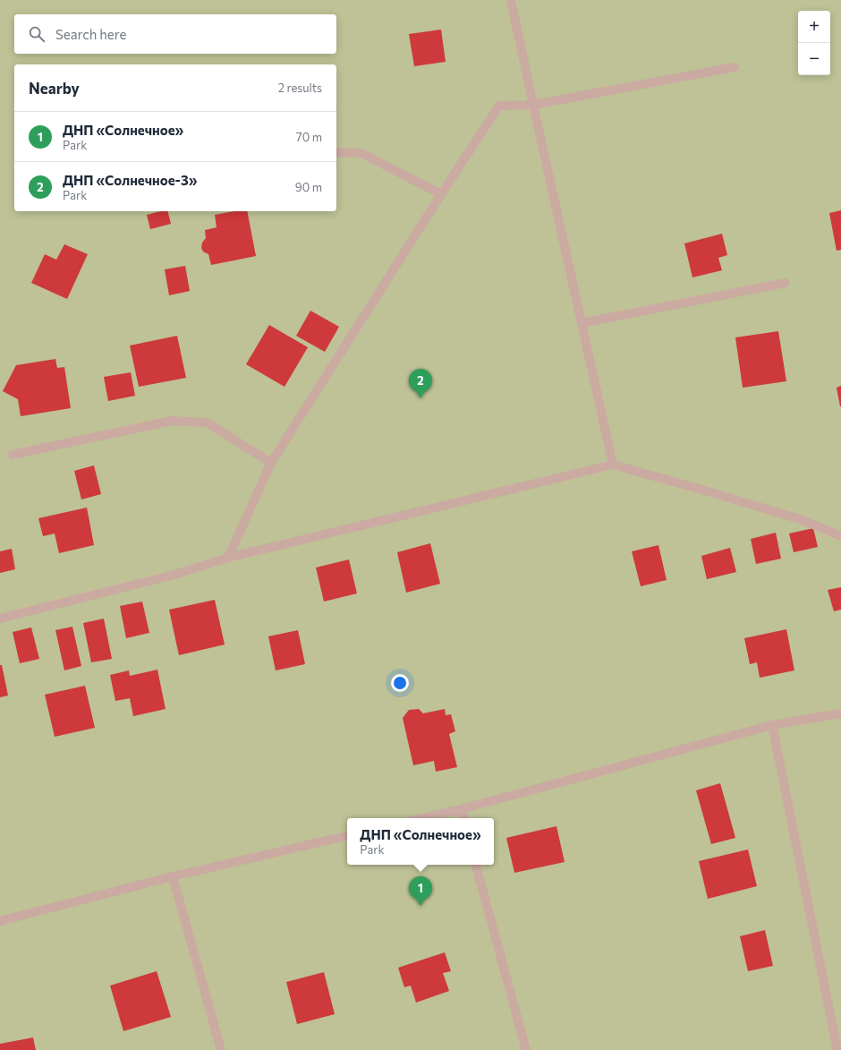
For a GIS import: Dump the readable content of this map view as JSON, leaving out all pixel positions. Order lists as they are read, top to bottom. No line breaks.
{"page":{"map_buttons":["+","−"],"search":"Search here","heading":["Nearby","2 results"],"list":[{"mark":"1","name":"ДНП «Солнечное»","note":"Park","value":"70 m"},{"mark":"2","name":"ДНП «Солнечное-3»","note":"Park","value":"90 m"}],"pins":["2","1"],"popup":["ДНП «Солнечное»","Park"]}}
